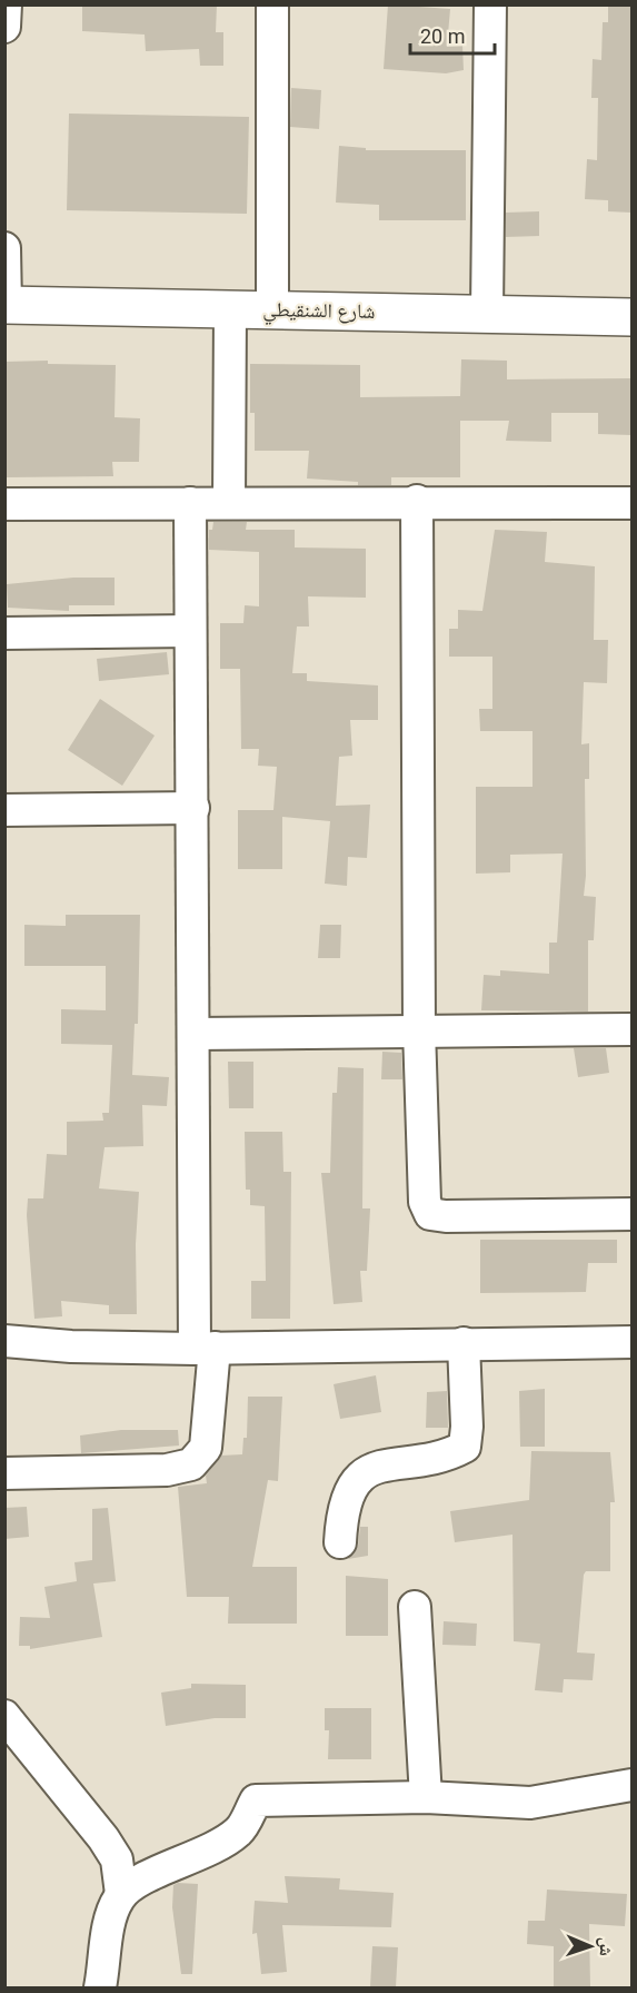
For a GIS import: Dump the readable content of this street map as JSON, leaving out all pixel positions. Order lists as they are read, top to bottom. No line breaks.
{"streets":{"street":["شارع الشنقيطي"]},"scale_bar":"20 m","north":"right"}
